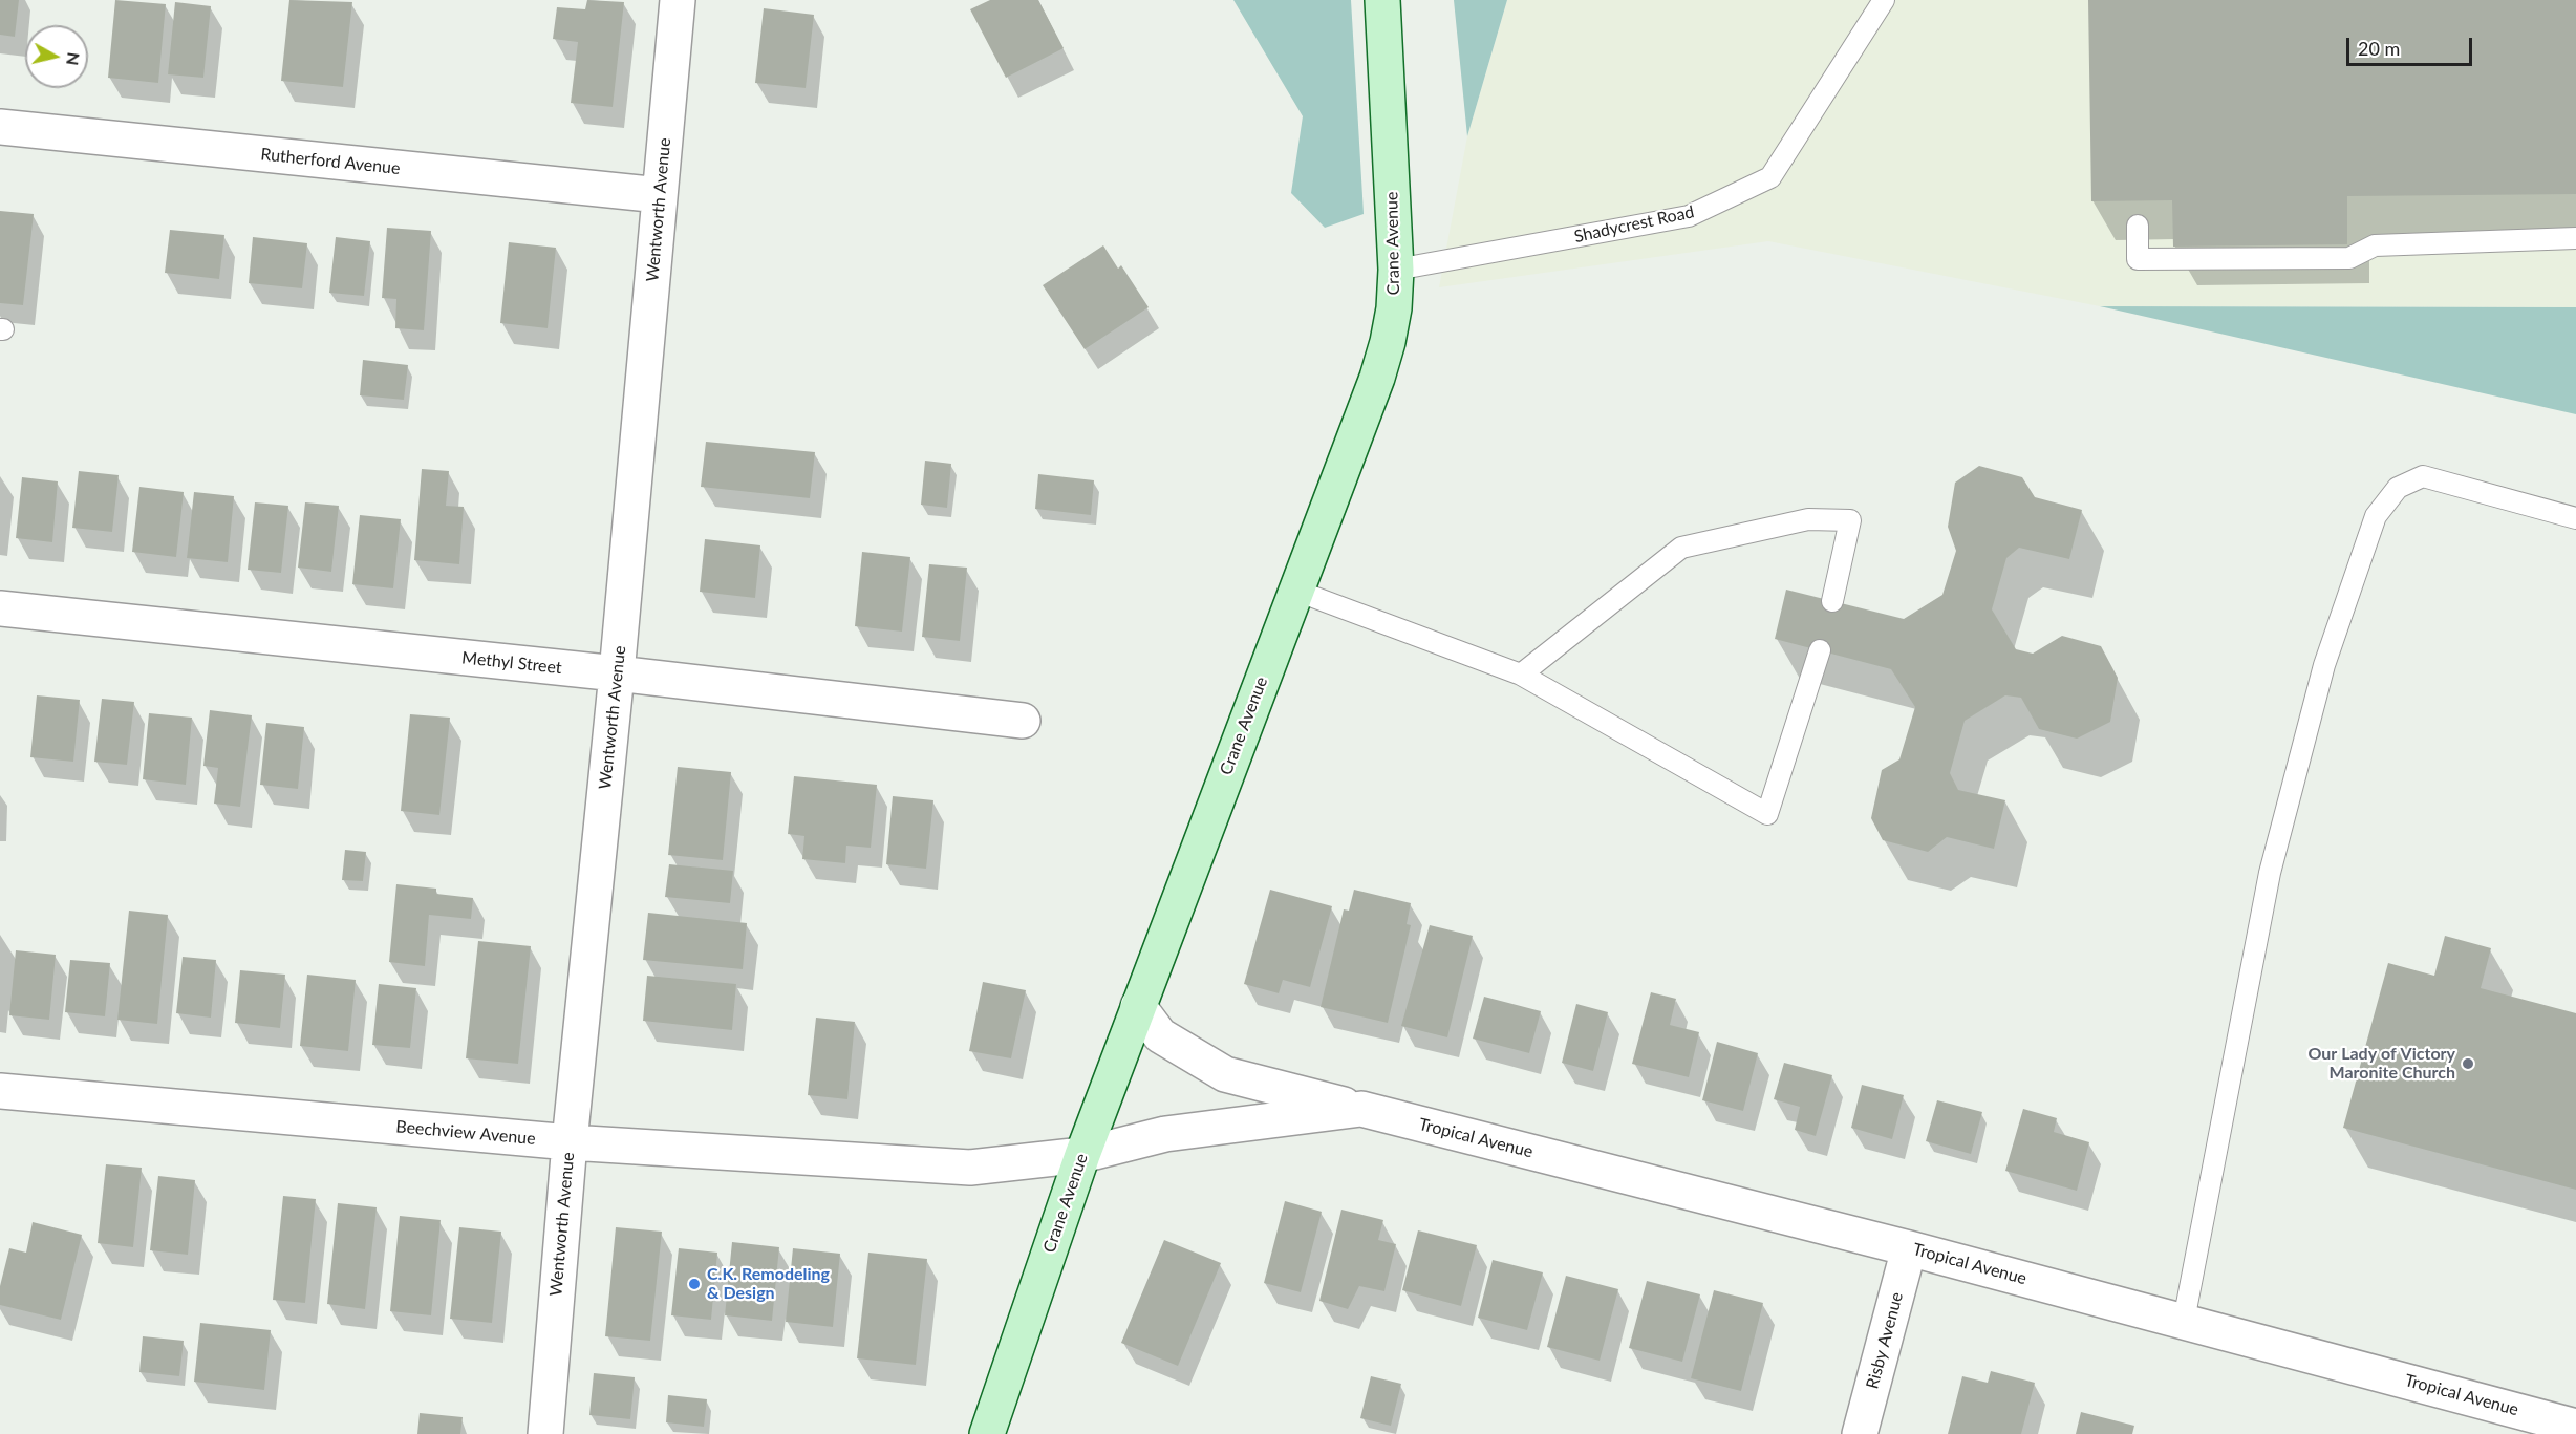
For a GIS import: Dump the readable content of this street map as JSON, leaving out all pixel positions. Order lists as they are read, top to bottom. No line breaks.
{"streets":{"street":["Rutherford Avenue","Wentworth Avenue","Crane Avenue","Methyl Street","Beechview Avenue","Tropical Avenue","Risby Avenue"],"lane":["Shadycrest Road"]},"crossings":[["Rutherford Avenue","Wentworth Avenue"],["Wentworth Avenue","Methyl Street"],["Wentworth Avenue","Beechview Avenue"],["Shadycrest Road","Crane Avenue"],["Crane Avenue","Beechview Avenue"],["Crane Avenue","Tropical Avenue"],["Beechview Avenue","Tropical Avenue"],["Tropical Avenue","Risby Avenue"]],"places":["Our Lady of Victory Maronite Church","C.K. Remodeling & Design"],"scale_bar":"20 m","north":"right"}
